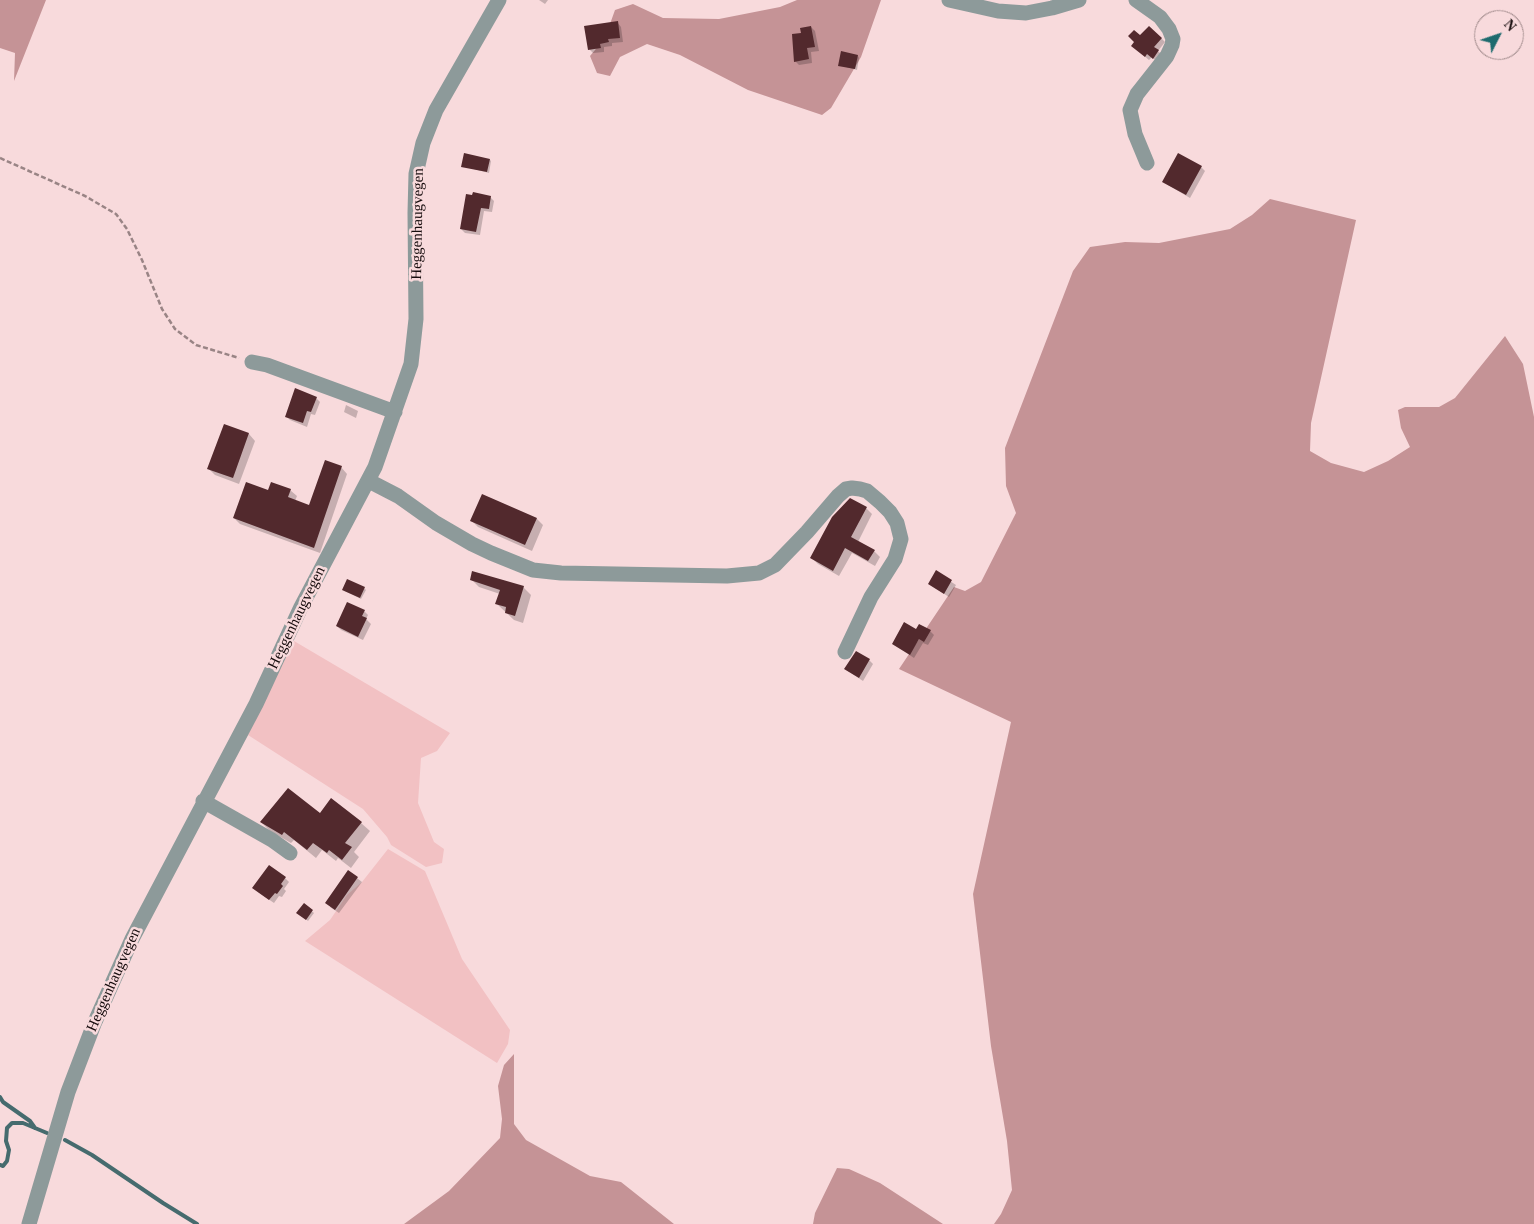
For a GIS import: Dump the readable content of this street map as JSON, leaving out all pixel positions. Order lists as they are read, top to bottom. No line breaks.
{"streets":{"street":["Heggenhaugvegen"]},"north":"top right"}
